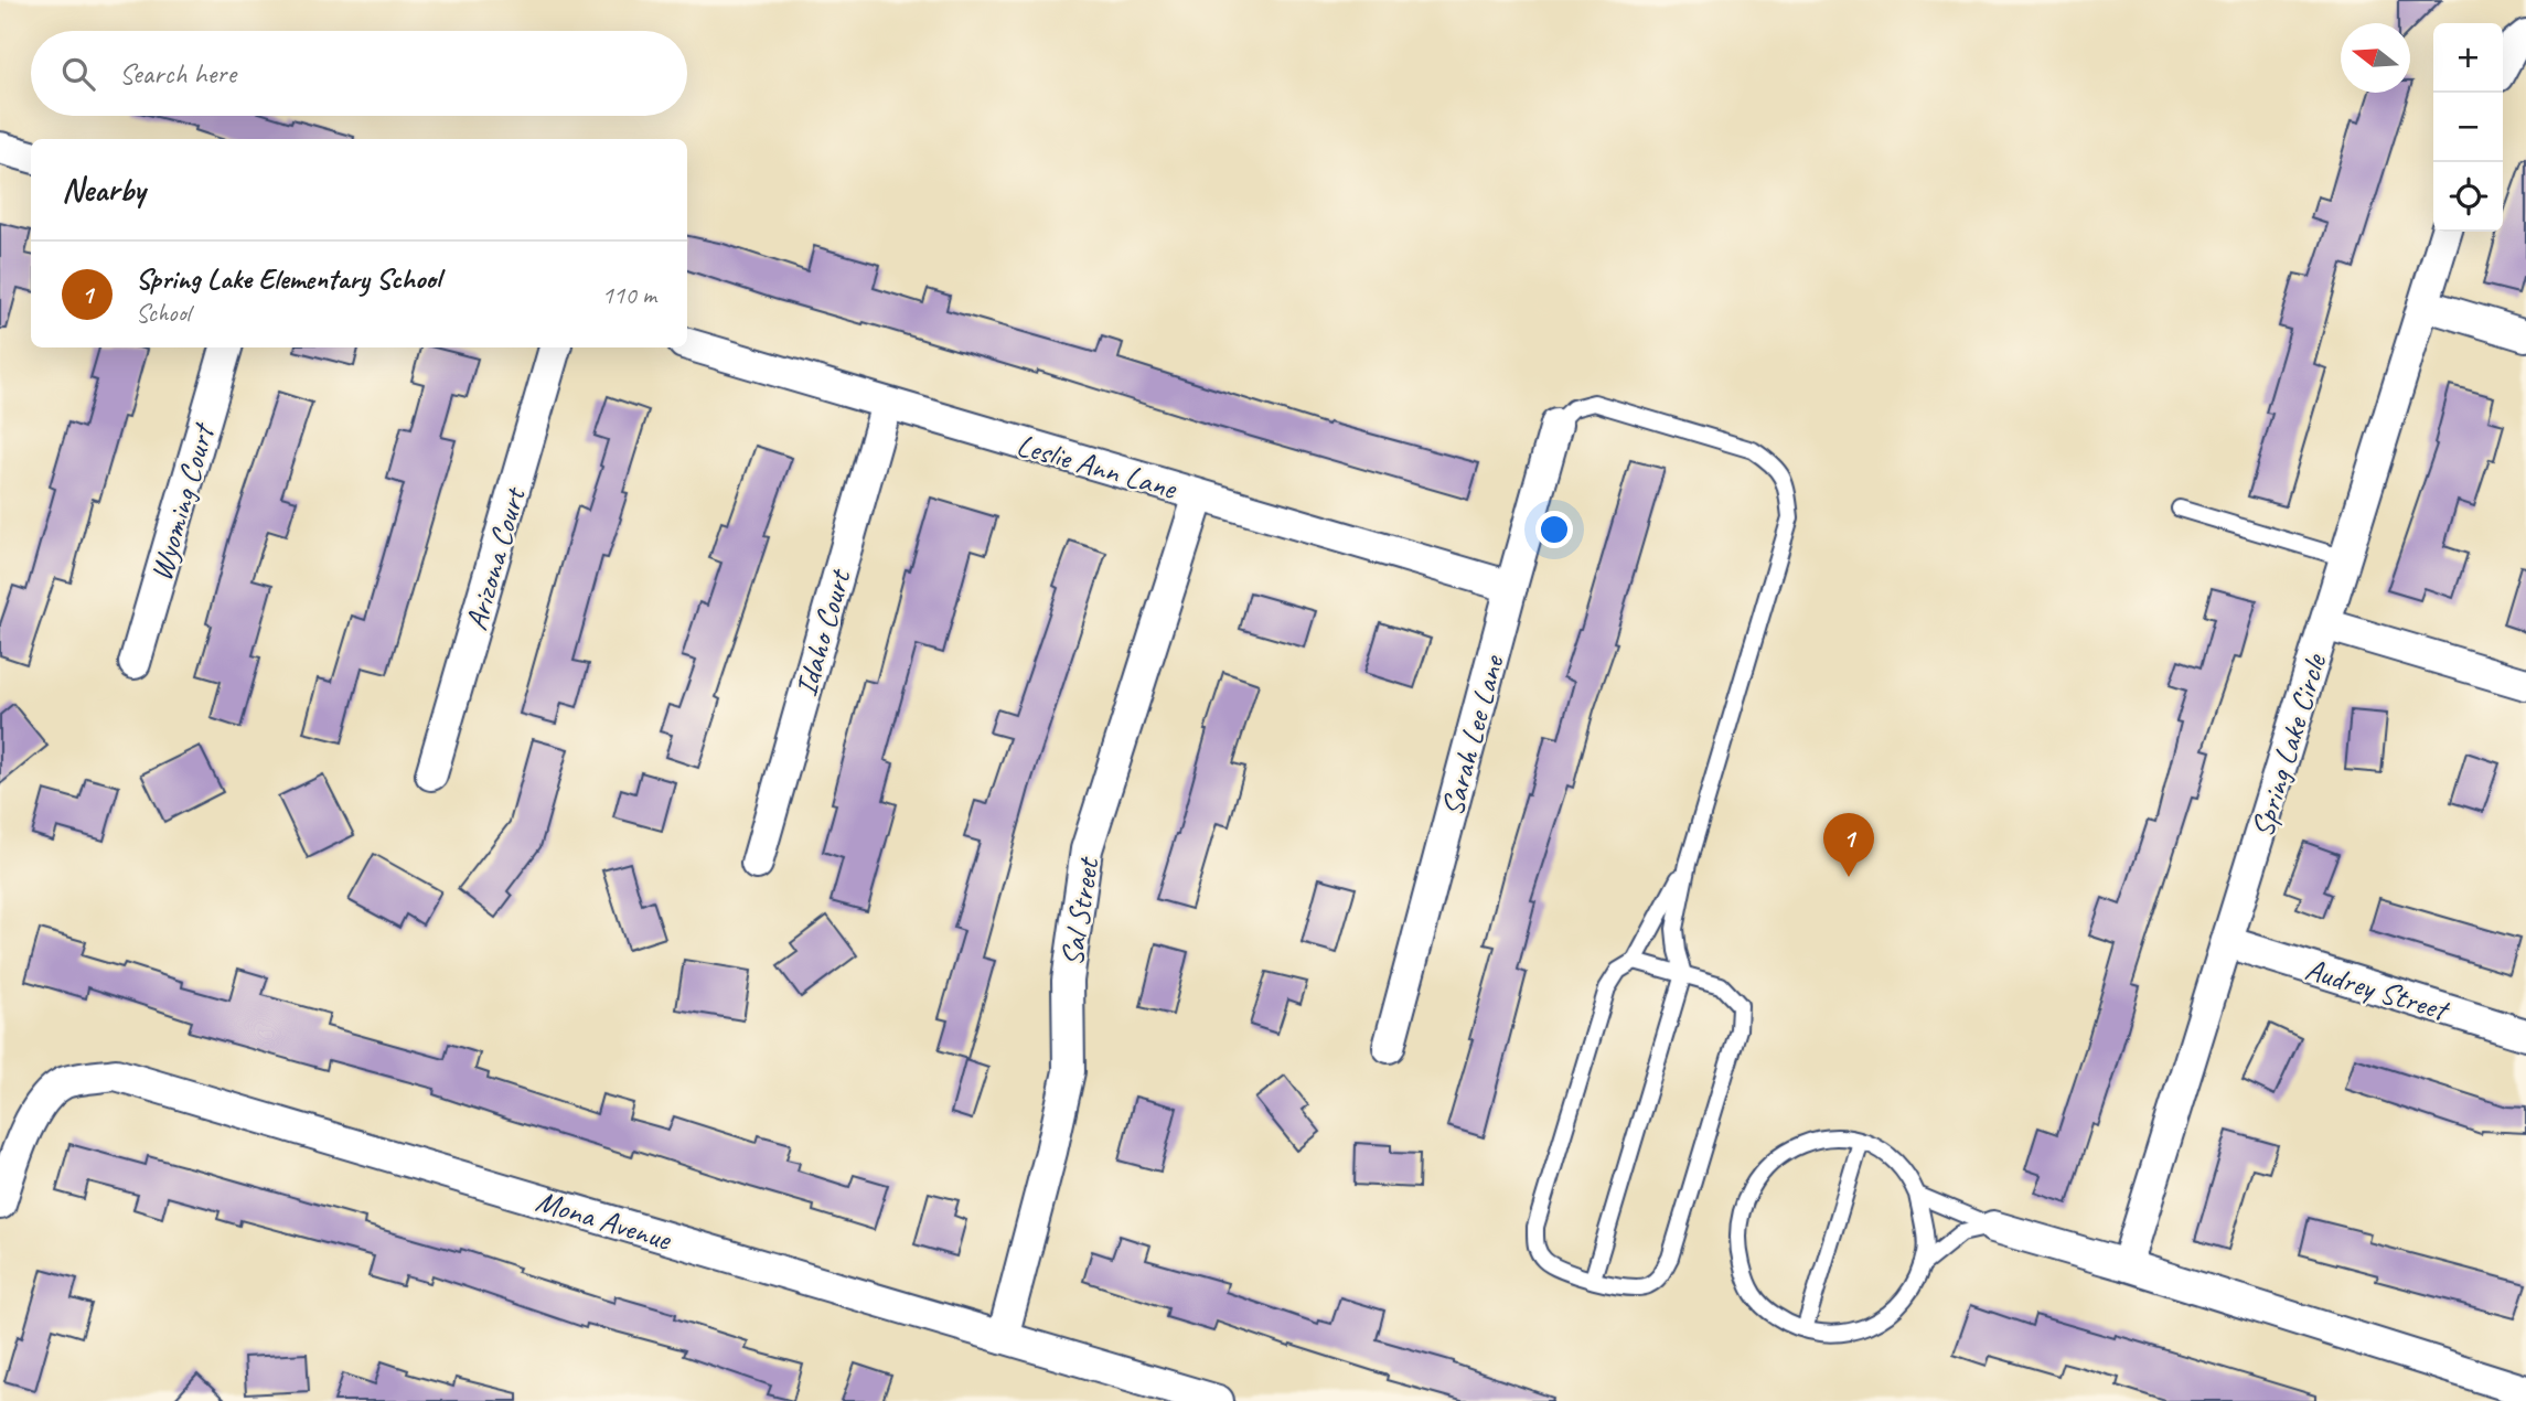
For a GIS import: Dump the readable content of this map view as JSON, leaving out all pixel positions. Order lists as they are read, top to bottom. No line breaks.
{"streets":{"street":["Leslie Ann Lane","Wyoming Court","Arizona Court","Idaho Court","Sarah Lee Lane","Spring Lake Circle","Sal Street","Audrey Street","Mona Avenue"]},"crossings":[["Leslie Ann Lane","Idaho Court"],["Leslie Ann Lane","Sarah Lee Lane"],["Leslie Ann Lane","Sal Street"],["Spring Lake Circle","Audrey Street"],["Sal Street","Mona Avenue"]],"north":"left","page":{"map_buttons":["+","−"],"search":"Search here","heading":"Nearby","list":[{"mark":"1","name":"Spring Lake Elementary School","note":"School","value":"110 m"}],"pins":"1"}}
